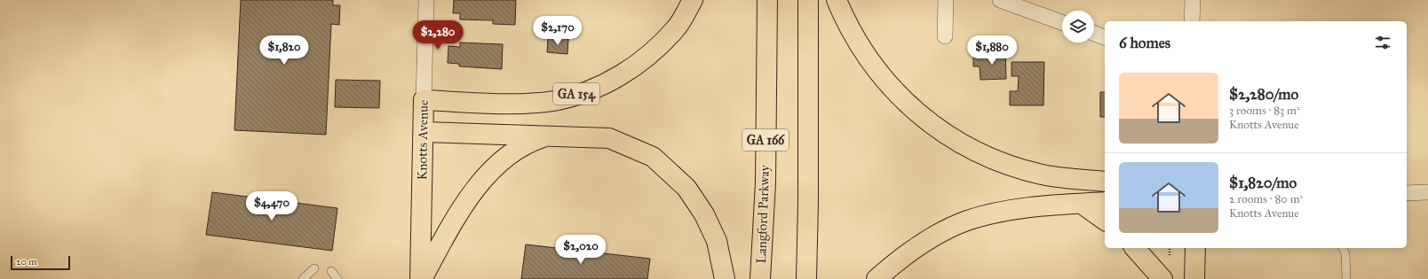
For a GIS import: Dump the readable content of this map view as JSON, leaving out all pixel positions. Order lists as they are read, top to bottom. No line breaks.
{"streets":{"main road":["GA 154","Knotts Avenue","GA 166","Langford Parkway"]},"crossings":[["GA 154","Knotts Avenue"]],"scale_bar":"20 m","page":{"price":["$2,170","$2,280","$1,820","$1,880","$4,470","$2,020"],"heading":"6 homes","list":[{"name":"$2,280/mo","note":"3 rooms · 83 m² · Knotts Avenue"},{"name":"$1,820/mo","note":"2 rooms · 80 m² · Knotts Avenue"}],"scale":"20 m"}}
